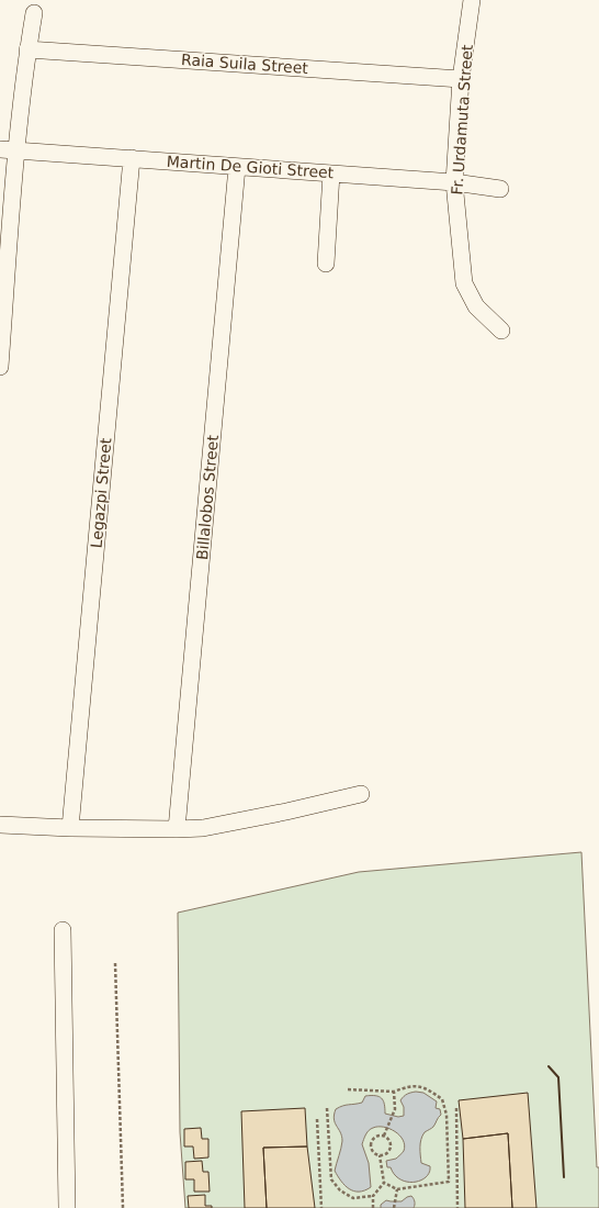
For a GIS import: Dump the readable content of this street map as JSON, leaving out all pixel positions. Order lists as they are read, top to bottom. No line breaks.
{"streets":{"street":["Raia Suila Street","Fr. Urdamuta Street","Martin De Gioti Street","Legazpi Street","Billalobos Street"]},"crossings":[["Raia Suila Street","Fr. Urdamuta Street"],["Fr. Urdamuta Street","Martin De Gioti Street"],["Martin De Gioti Street","Legazpi Street"],["Martin De Gioti Street","Billalobos Street"]]}
